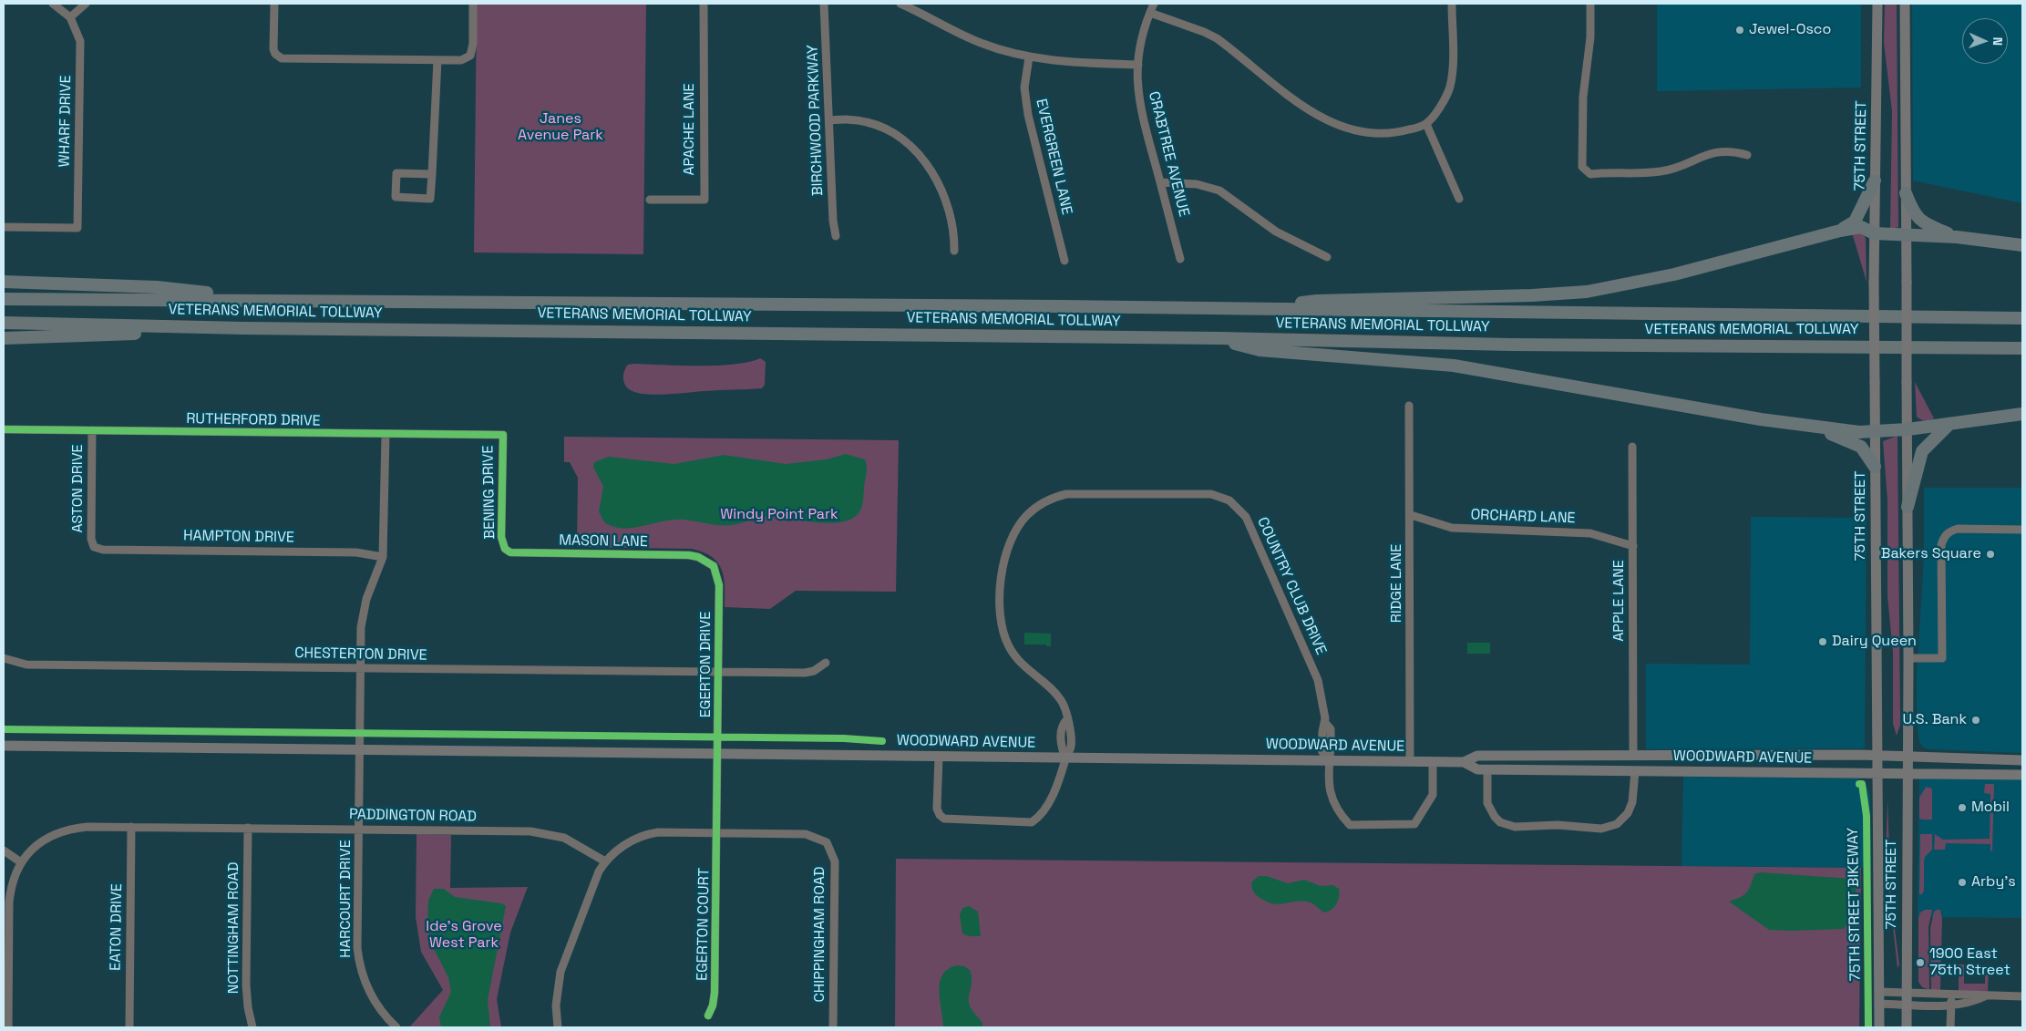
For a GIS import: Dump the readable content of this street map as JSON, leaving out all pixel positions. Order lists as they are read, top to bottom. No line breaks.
{"streets":{"highway":["VETERANS MEMORIAL TOLLWAY"],"main road":["75TH STREET","WOODWARD AVENUE"],"street":["BIRCHWOOD PARKWAY","WHARF DRIVE","APACHE LANE","CRABTREE AVENUE","EVERGREEN LANE","RUTHERFORD DRIVE","ASTON DRIVE","BENING DRIVE","ORCHARD LANE","HAMPTON DRIVE","MASON LANE","RIDGE LANE","COUNTRY CLUB DRIVE","APPLE LANE","CHESTERTON DRIVE","EGERTON DRIVE","PADDINGTON ROAD","HARCOURT DRIVE","EGERTON COURT","EATON DRIVE","NOTTINGHAM ROAD","CHIPPINGHAM ROAD"],"cycle path":["75TH STREET BIKEWAY"]},"crossings":[["75TH STREET","WOODWARD AVENUE"],["RUTHERFORD DRIVE","ASTON DRIVE"],["RUTHERFORD DRIVE","BENING DRIVE"],["RUTHERFORD DRIVE","HARCOURT DRIVE"],["ASTON DRIVE","HAMPTON DRIVE"],["BENING DRIVE","MASON LANE"],["ORCHARD LANE","RIDGE LANE"],["ORCHARD LANE","APPLE LANE"],["HAMPTON DRIVE","HARCOURT DRIVE"],["MASON LANE","EGERTON DRIVE"],["RIDGE LANE","WOODWARD AVENUE"],["COUNTRY CLUB DRIVE","WOODWARD AVENUE"],["APPLE LANE","WOODWARD AVENUE"],["CHESTERTON DRIVE","EGERTON DRIVE"],["CHESTERTON DRIVE","HARCOURT DRIVE"],["EGERTON DRIVE","WOODWARD AVENUE"],["EGERTON DRIVE","EGERTON COURT"],["EGERTON DRIVE","CHIPPINGHAM ROAD"],["WOODWARD AVENUE","HARCOURT DRIVE"],["PADDINGTON ROAD","HARCOURT DRIVE"],["PADDINGTON ROAD","EATON DRIVE"],["PADDINGTON ROAD","NOTTINGHAM ROAD"],["EGERTON COURT","CHIPPINGHAM ROAD"]],"parks":["Janes Avenue Park","Windy Point Park","Ide's Grove West Park"],"places":["Jewel-Osco","Bakers Square","Dairy Queen","U.S. Bank","Mobil","Arby's","1900 East 75th Street"],"north":"right"}
